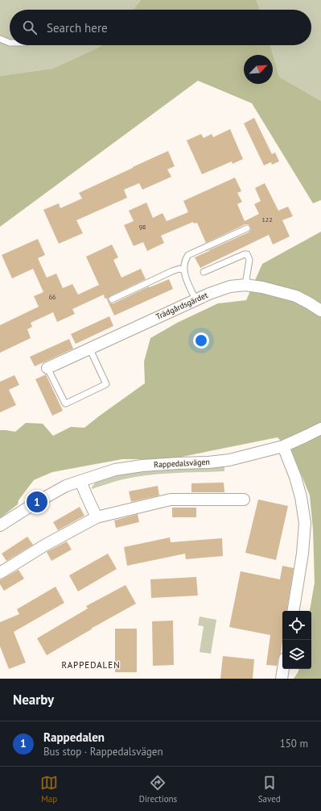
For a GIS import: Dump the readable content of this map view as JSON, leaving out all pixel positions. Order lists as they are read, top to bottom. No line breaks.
{"streets":{"street":["Trädgårdsgärdet","Rappedalsvägen"]},"districts":["RAPPEDALEN"],"house_numbers":["122","98","66"],"north":"top right","page":{"search":"Search here","pins":"1","heading":"Nearby","list":[{"mark":"1","name":"Rappedalen","note":"Bus stop · Rappedalsvägen","value":"150 m"}],"nav":["Map","Directions","Saved"]}}
